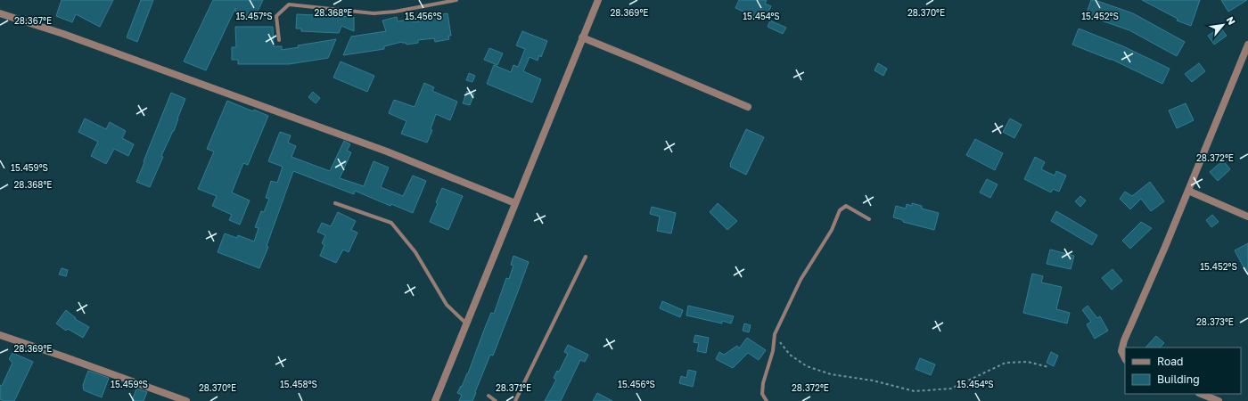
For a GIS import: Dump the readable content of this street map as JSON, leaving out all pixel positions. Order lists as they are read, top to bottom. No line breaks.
{"legend":["Road","Building"],"north":"top right","coordinates":["28.368°E","28.369°E","28.370°E","15.457°S","15.456°S","15.454°S","15.452°S","28.367°E","28.372°E","15.459°S","28.373°E","15.458°S","28.371°E"]}
